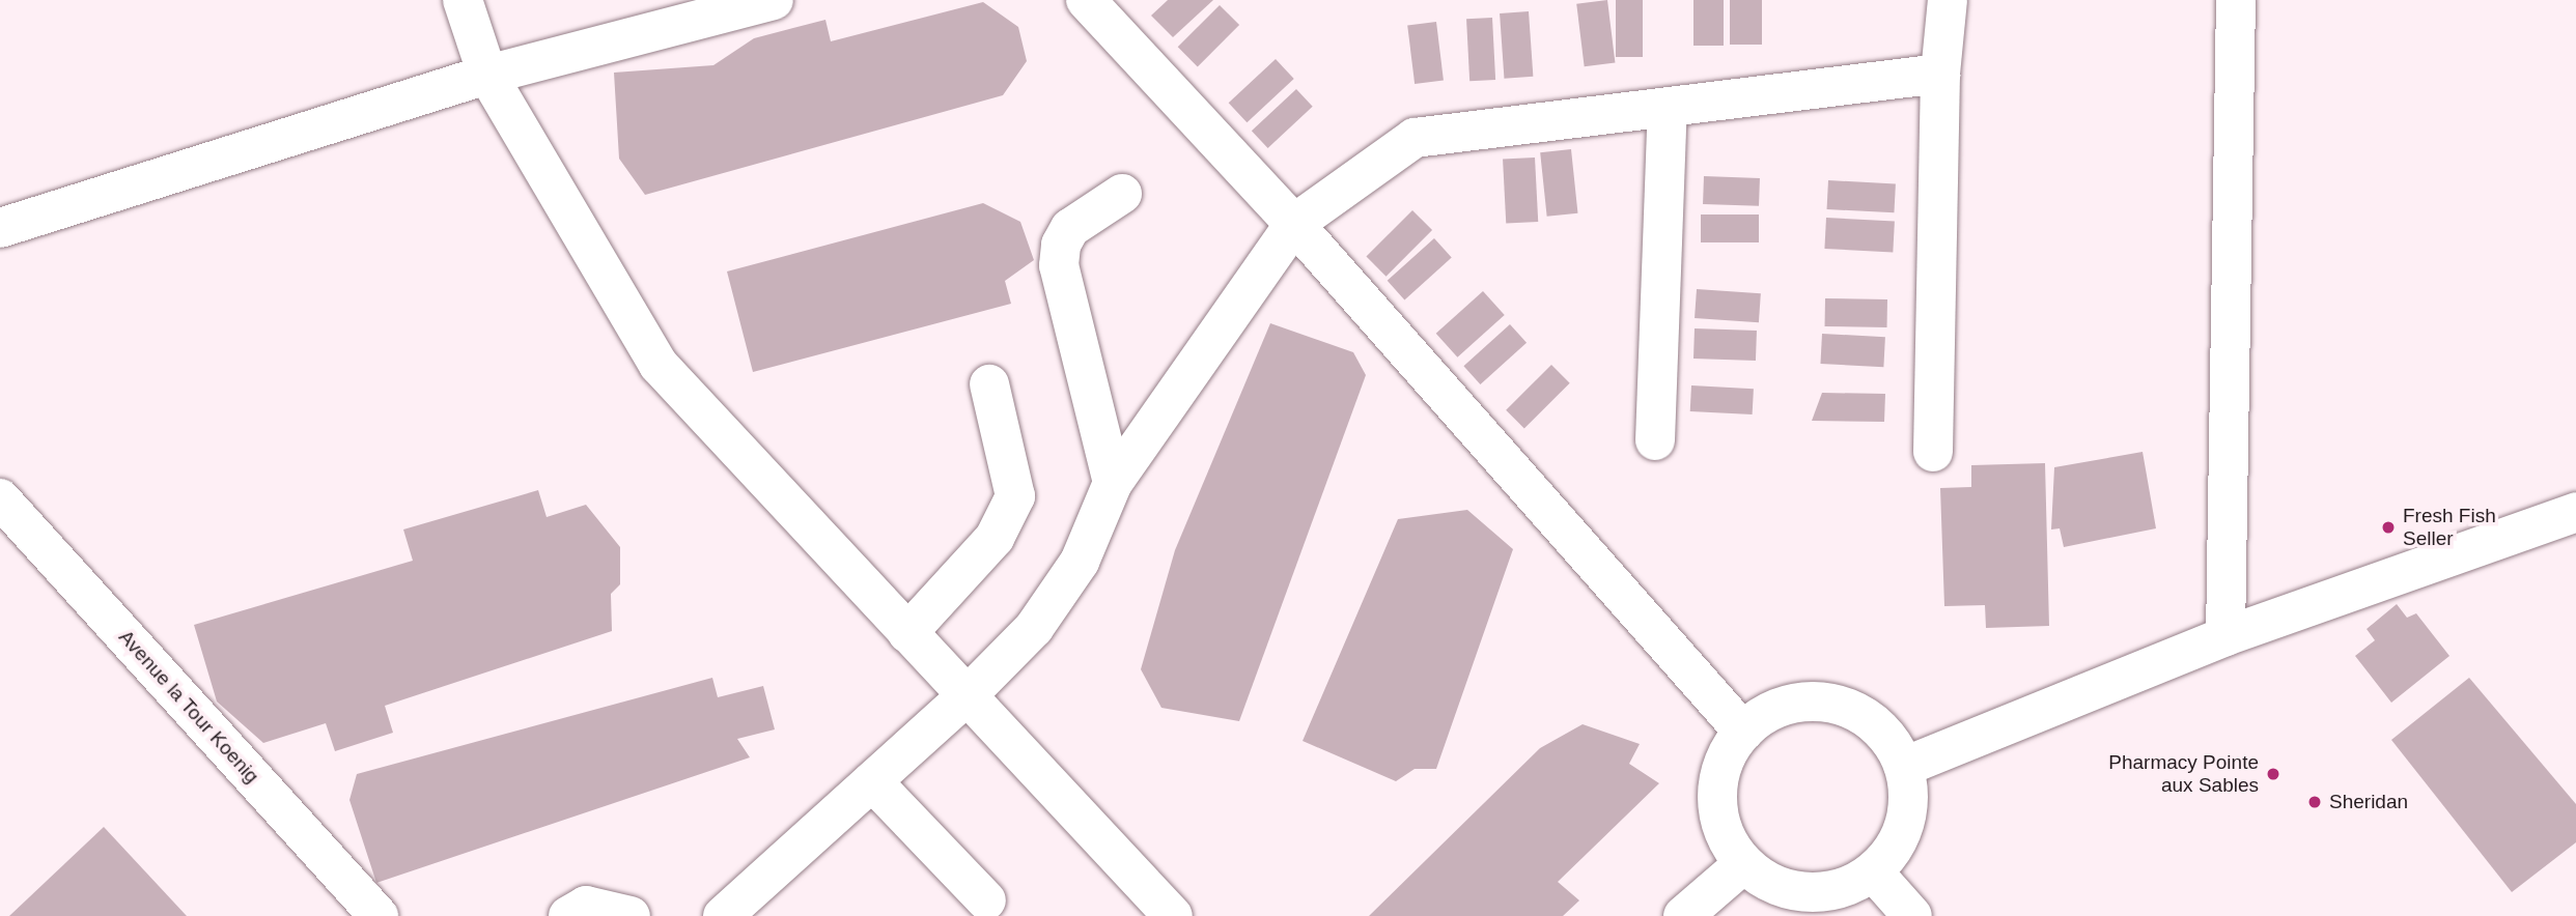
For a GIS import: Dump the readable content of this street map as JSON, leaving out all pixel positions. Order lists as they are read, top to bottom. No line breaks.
{"streets":{"street":["Avenue la Tour Koenig"]},"places":["Fresh Fish Seller","Pharmacy Pointe aux Sables","Sheridan"]}
